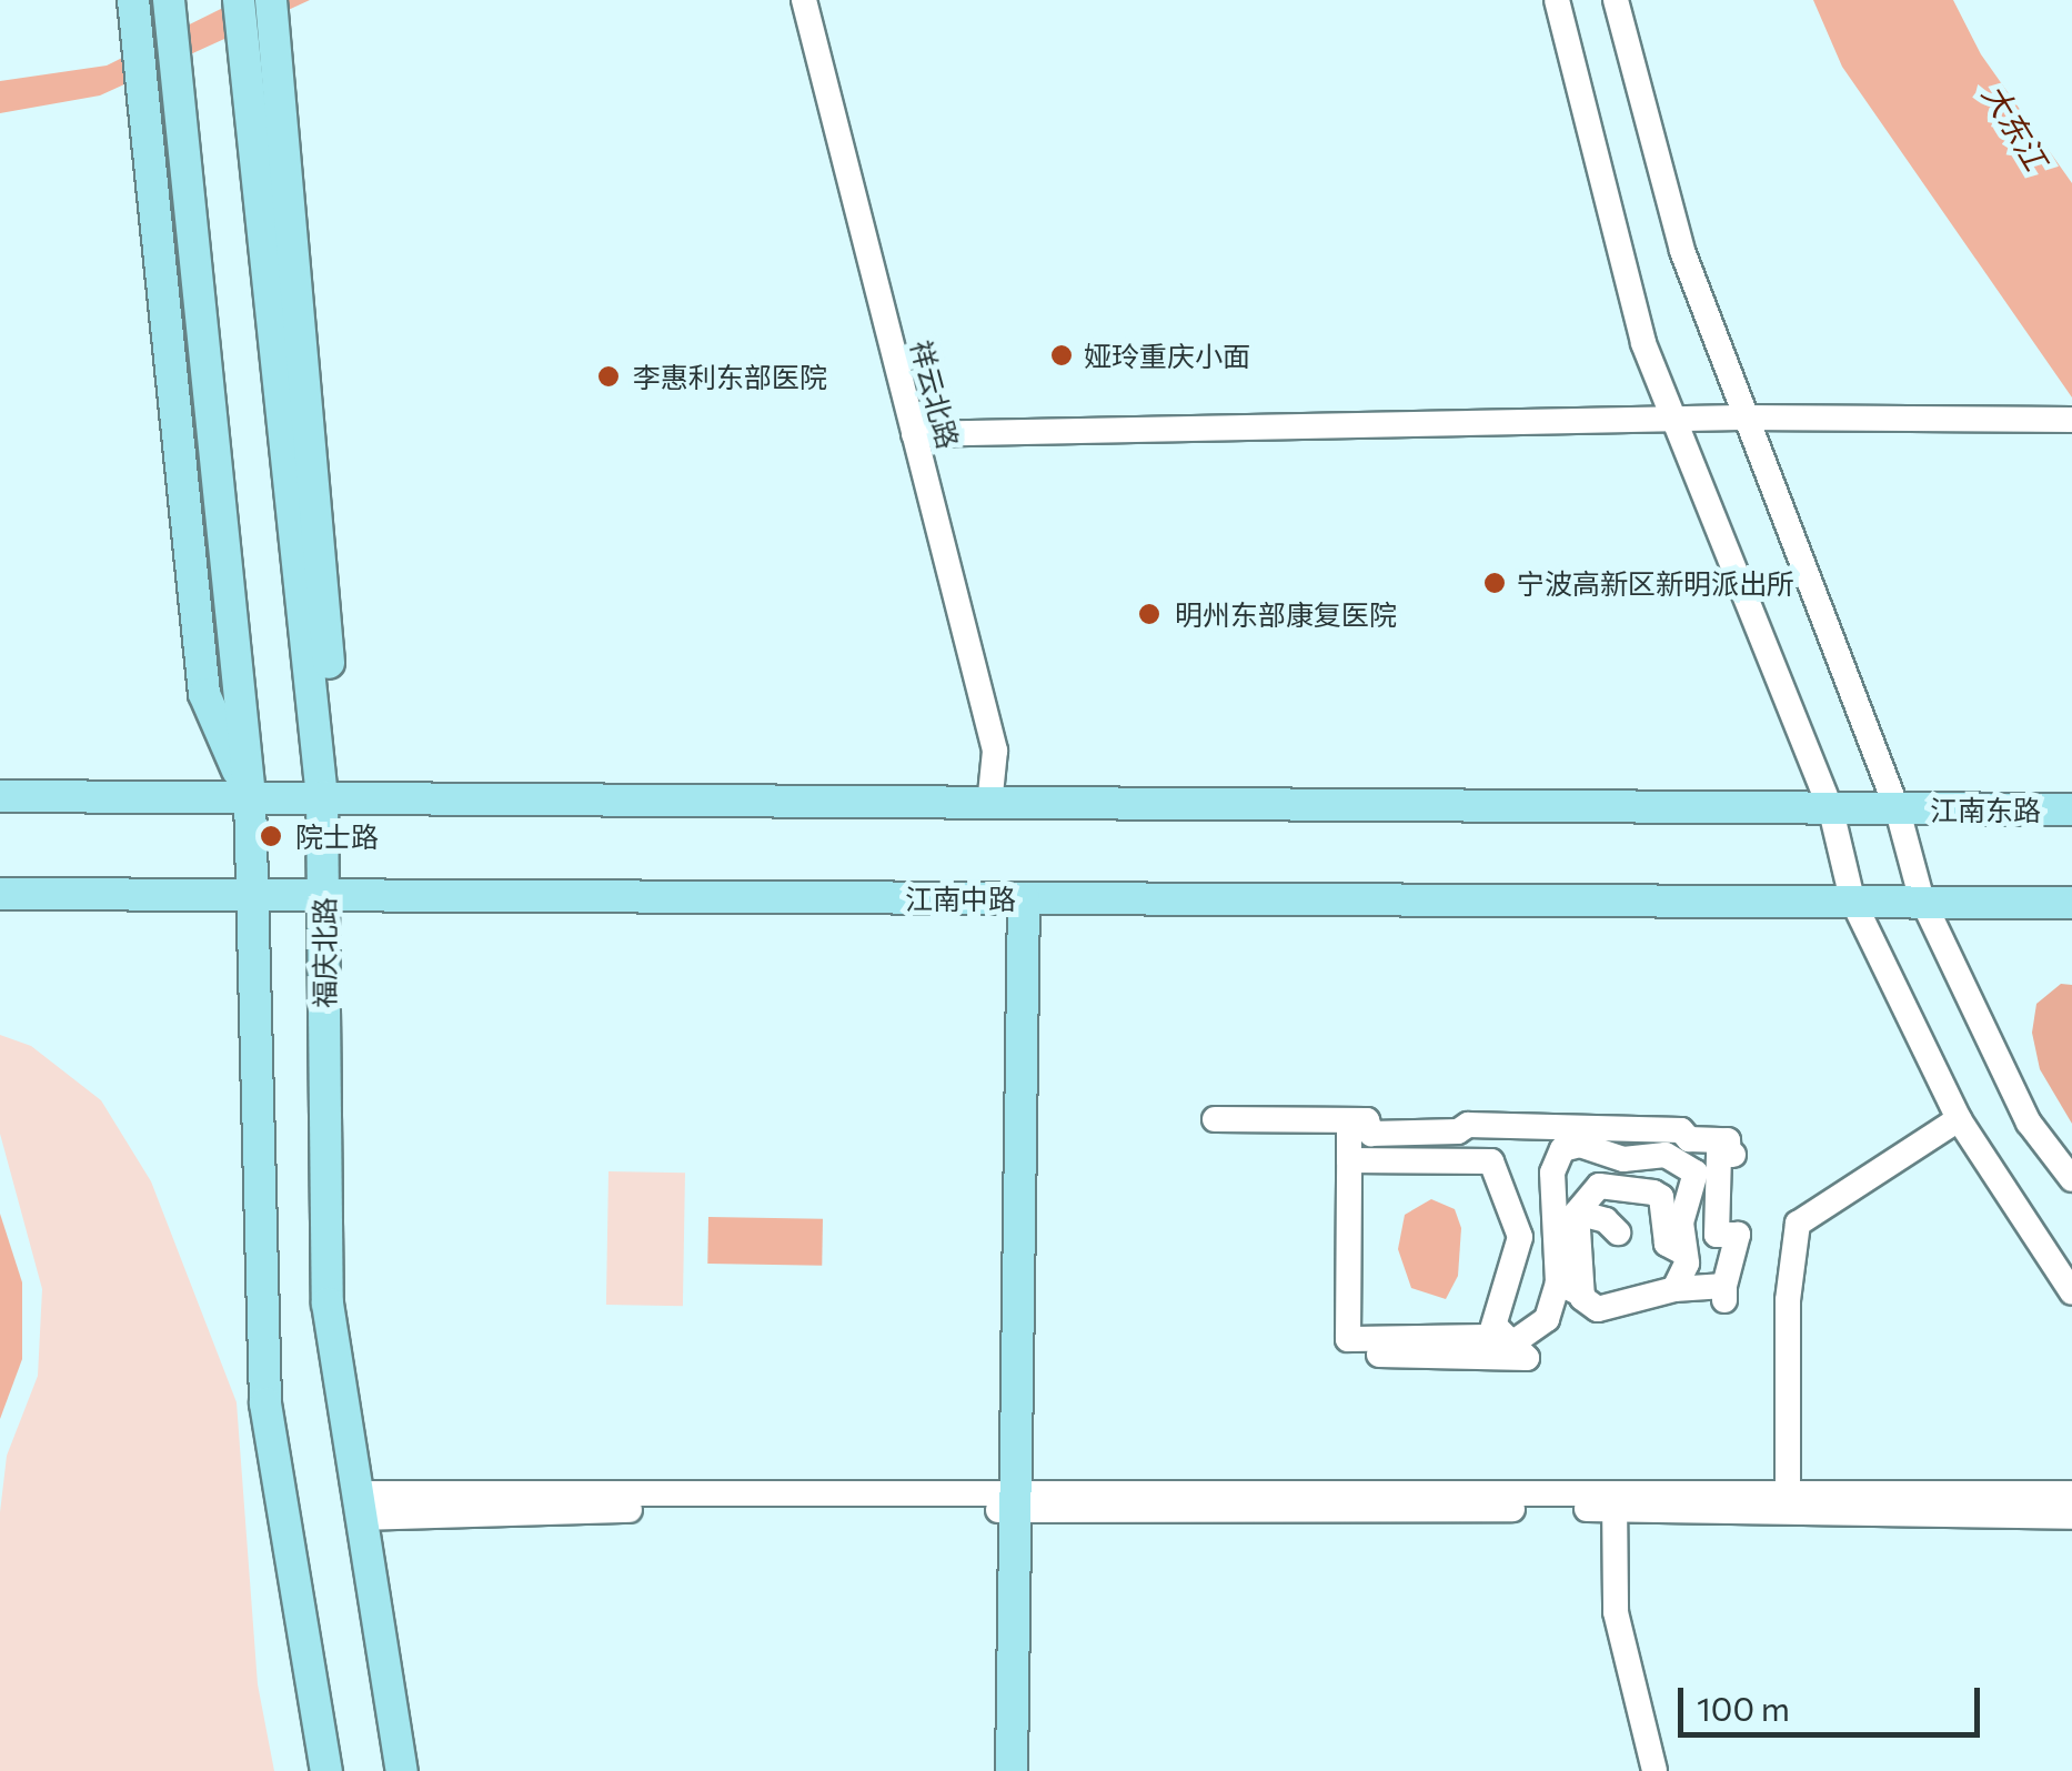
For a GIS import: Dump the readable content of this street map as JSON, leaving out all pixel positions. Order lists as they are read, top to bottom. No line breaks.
{"streets":{"main road":["江南东路","江南中路","福庆北路"],"street":["祥云北路"]},"crossings":[["江南中路","福庆北路"]],"water":["大东江"],"places":["娅玲重庆小面","李惠利东部医院","宁波高新区新明派出所","明州东部康复医院","院士路"],"scale_bar":"100 m"}
